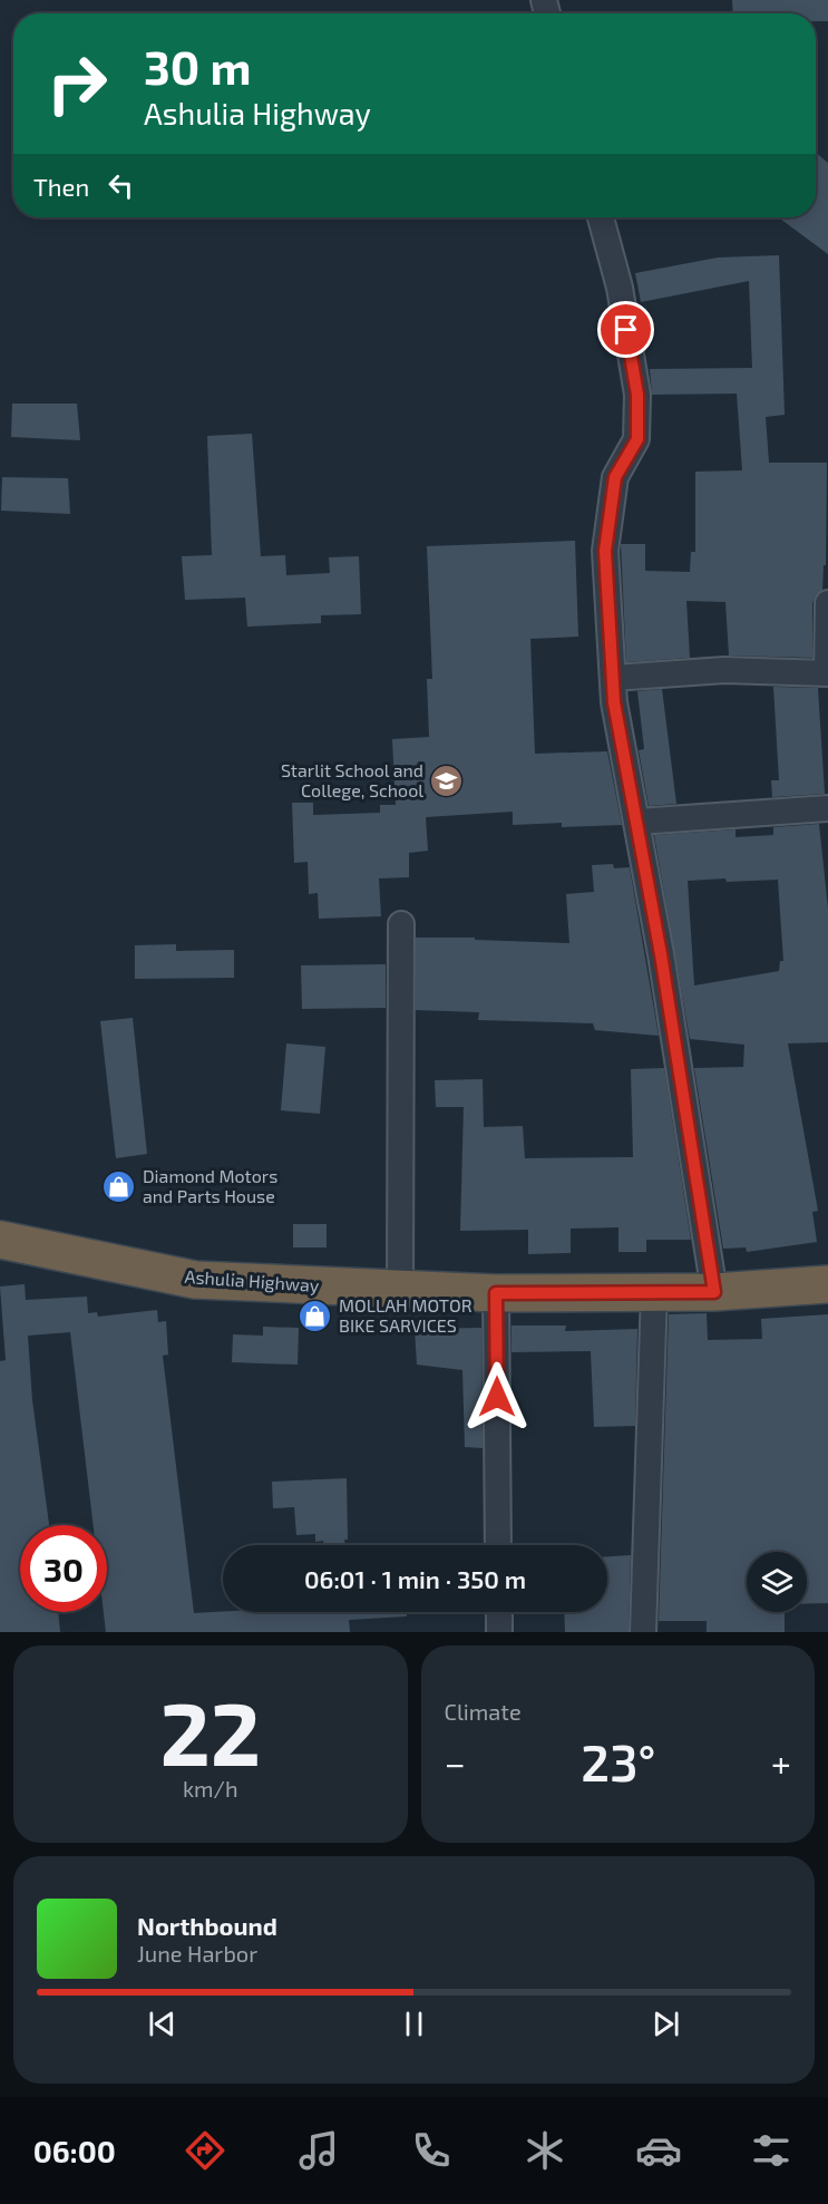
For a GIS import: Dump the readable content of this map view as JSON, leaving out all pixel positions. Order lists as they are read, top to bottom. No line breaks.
{"streets":{"highway":["Ashulia Highway"]},"places":{"school or university":["Starlit School and College, School"],"shop":["Diamond Motors and Parts House","MOLLAH MOTOR BIKE SARVICES"]},"page":{"turn":["30 m","Ashulia Highway"],"then":"Then","limit":"30","trip":"06:01 · 1 min · 350 m","tile":[["22","km/h"],"Climate"],"heat":["−","23°","+"],"song":["Northbound","June Harbor"],"tabs":"06:00"}}
